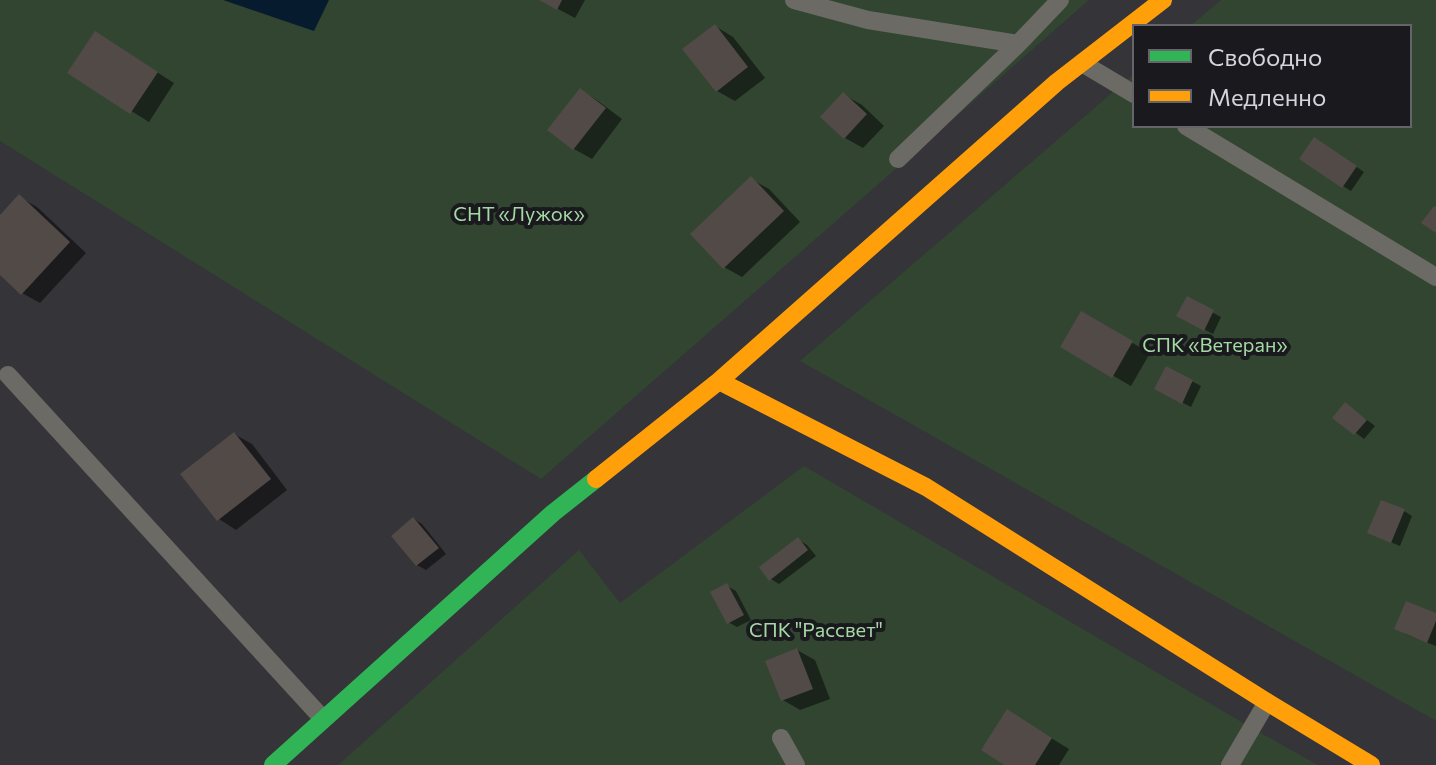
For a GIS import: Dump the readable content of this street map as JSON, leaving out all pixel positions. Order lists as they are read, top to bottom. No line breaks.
{"parks":["СНТ «Лужок»","СПК «Ветеран»","СПК \"Рассвет\""],"legend":["Свободно","Медленно"]}
